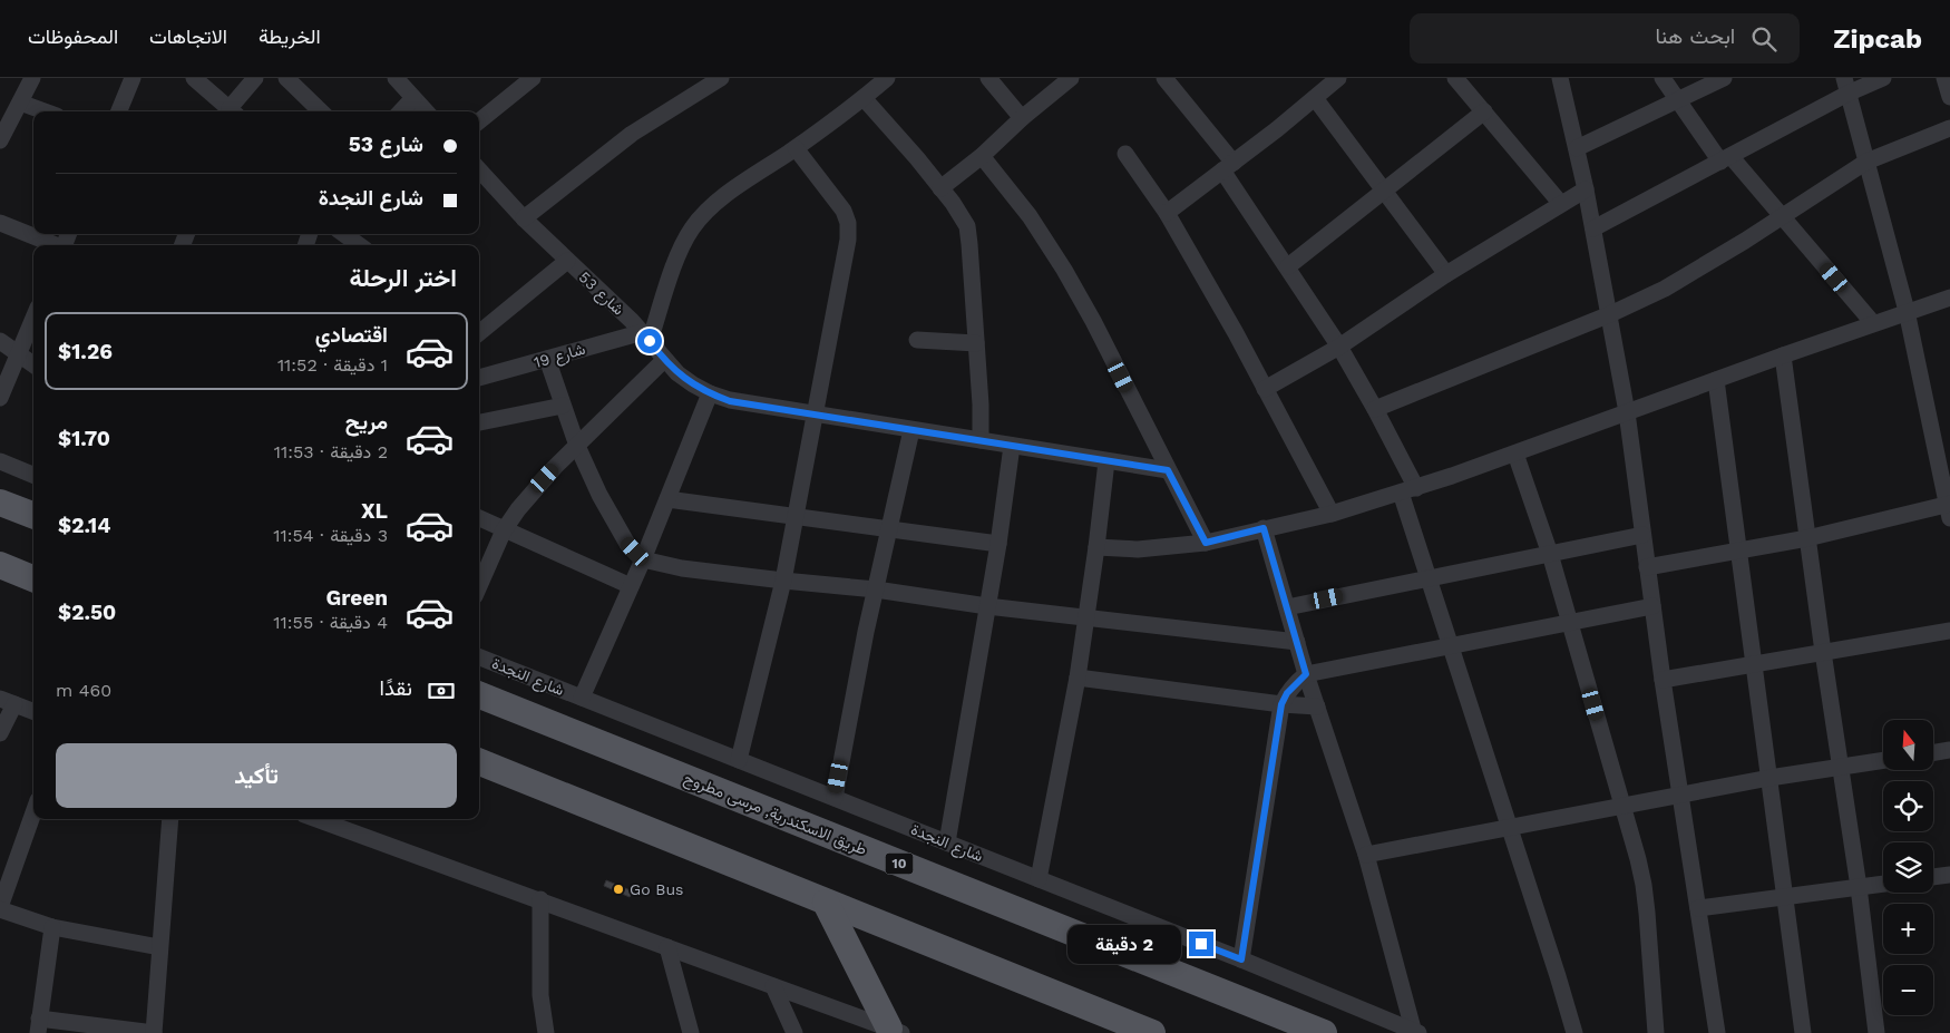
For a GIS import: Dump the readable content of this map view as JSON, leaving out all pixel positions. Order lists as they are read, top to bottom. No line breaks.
{"streets":{"main road":["طريق الاسكندرية, مرسى مطروح","10"],"street":["شارع 53","شارع 19","شارع النجدة"]},"crossings":[["شارع 53","شارع 19"]],"places":["Go Bus"],"north":"top","page":{"header":"Zipcab","search":"ابحث هنا","nav":["الخريطة","الاتجاهات","المحفوظات"],"banner":["شارع 53","شارع النجدة"],"heading":"اختر الرحلة","list":[{"name":"اقتصادي","note":"1 دقيقة · 11:52","value":"$1.26"},{"name":"مريح","note":"2 دقيقة · 11:53","value":"$1.70"},{"name":"XL","note":"3 دقيقة · 11:54","value":"$2.14"},{"name":"Green","note":"4 دقيقة · 11:55","value":"$2.50"}],"pay":["نقدًا","460 m"],"map_buttons":["+","−"],"buttons":"تأكيد","bubble":"2 دقيقة"}}
